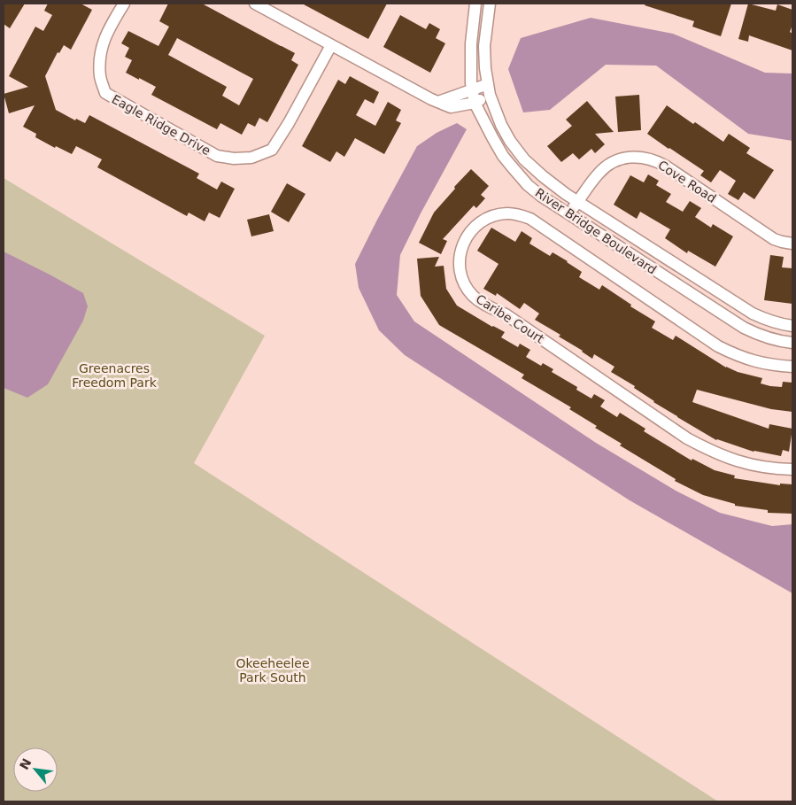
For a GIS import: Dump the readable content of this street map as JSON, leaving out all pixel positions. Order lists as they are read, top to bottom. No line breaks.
{"streets":{"street":["Eagle Ridge Drive","Cove Road","River Bridge Boulevard","Caribe Court"]},"crossings":[["Cove Road","River Bridge Boulevard"]],"parks":["Greenacres Freedom Park","Okeeheelee Park South"],"north":"top left"}
